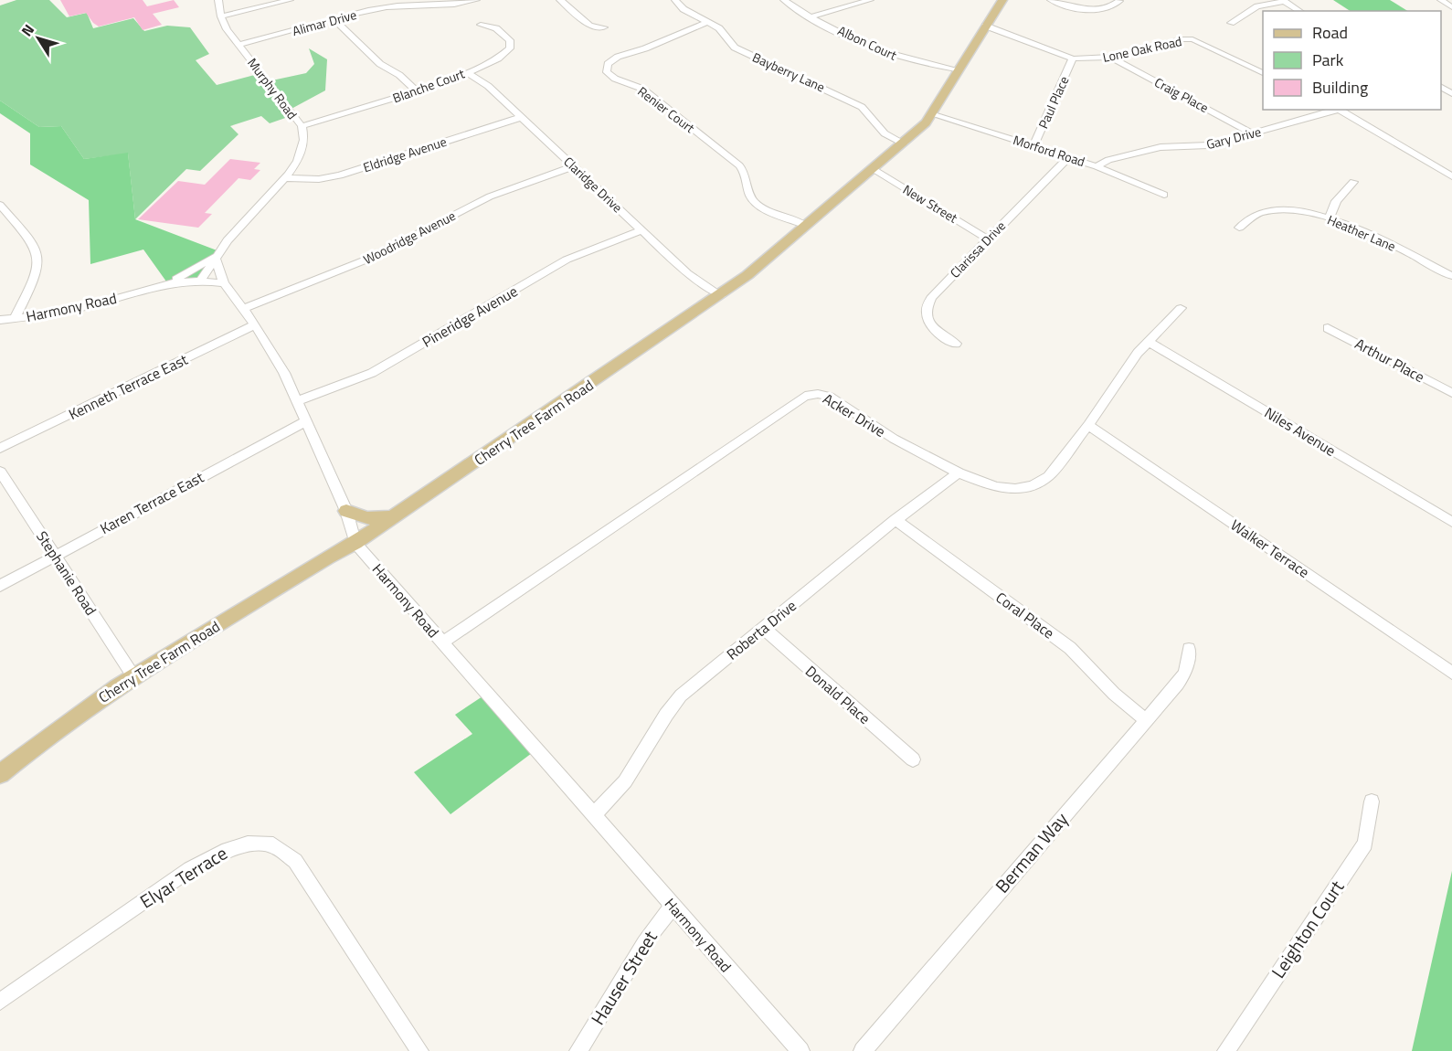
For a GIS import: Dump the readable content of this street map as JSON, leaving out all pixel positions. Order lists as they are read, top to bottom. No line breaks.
{"streets":{"main road":["Cherry Tree Farm Road"],"street":["Alimar Drive","Albon Court","Lone Oak Road","Bayberry Lane","Blanche Court","Murphy Road","Craig Place","Paul Place","Renier Court","Gary Drive","Morford Road","Eldridge Avenue","Claridge Drive","New Street","Heather Lane","Woodridge Avenue","Clarissa Drive","Harmony Road","Pineridge Avenue","Arthur Place","Kenneth Terrace East","Acker Drive","Niles Avenue","Karen Terrace East","Walker Terrace","Stephanie Road","Coral Place","Roberta Drive","Donald Place","Berman Way","Elyar Terrace","Leighton Court","Hauser Street"]},"crossings":[["Alimar Drive","Murphy Road"],["Albon Court","Cherry Tree Farm Road"],["Lone Oak Road","Craig Place"],["Lone Oak Road","Paul Place"],["Lone Oak Road","Cherry Tree Farm Road"],["Bayberry Lane","Renier Court"],["Bayberry Lane","Cherry Tree Farm Road"],["Blanche Court","Murphy Road"],["Blanche Court","Claridge Drive"],["Murphy Road","Eldridge Avenue"],["Murphy Road","Harmony Road"],["Craig Place","Gary Drive"],["Paul Place","Morford Road"],["Renier Court","Cherry Tree Farm Road"],["Gary Drive","Morford Road"],["Morford Road","Clarissa Drive"],["Morford Road","Cherry Tree Farm Road"],["Eldridge Avenue","Claridge Drive"],["Claridge Drive","Woodridge Avenue"],["Claridge Drive","Pineridge Avenue"],["Claridge Drive","Cherry Tree Farm Road"],["New Street","Clarissa Drive"],["New Street","Cherry Tree Farm Road"],["Woodridge Avenue","Harmony Road"],["Harmony Road","Pineridge Avenue"],["Harmony Road","Kenneth Terrace East"],["Harmony Road","Acker Drive"],["Harmony Road","Cherry Tree Farm Road"],["Harmony Road","Karen Terrace East"],["Harmony Road","Roberta Drive"],["Harmony Road","Hauser Street"],["Acker Drive","Niles Avenue"],["Acker Drive","Walker Terrace"],["Acker Drive","Roberta Drive"],["Cherry Tree Farm Road","Stephanie Road"],["Karen Terrace East","Stephanie Road"],["Coral Place","Roberta Drive"],["Coral Place","Berman Way"],["Roberta Drive","Donald Place"]],"legend":["Road","Park","Building"],"north":"top left"}
